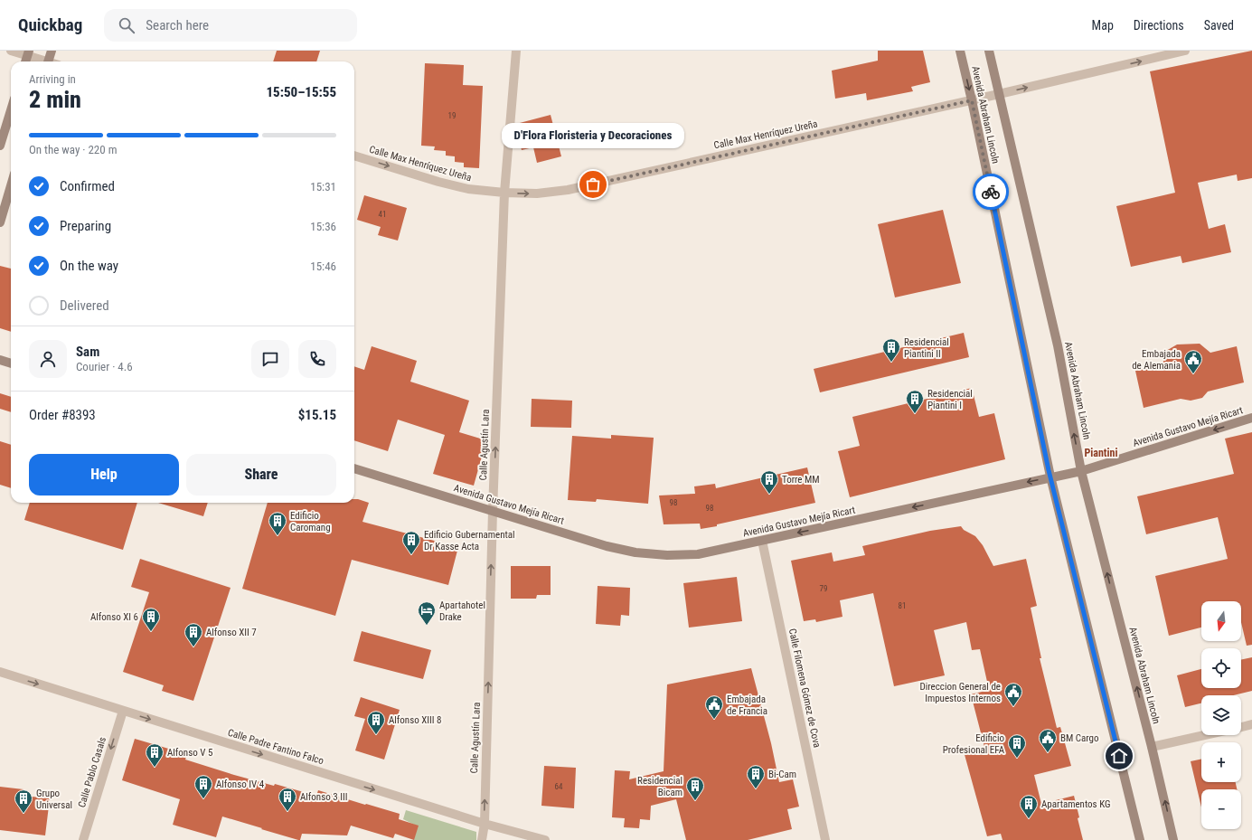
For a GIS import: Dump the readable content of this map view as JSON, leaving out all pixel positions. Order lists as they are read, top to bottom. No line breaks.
{"streets":{"main road":["Avenida Abraham Lincoln","Avenida Gustavo Mejía Ricart"],"street":["Calle Max Henríquez Ureña","Calle Agustín Lara","Calle Filomena Gómez de Cova","Calle Padre Fantino Falco","Calle Pablo Casals"]},"crossings":[["Avenida Abraham Lincoln","Calle Max Henríquez Ureña"],["Avenida Abraham Lincoln","Avenida Gustavo Mejía Ricart"],["Calle Max Henríquez Ureña","Calle Agustín Lara"],["Avenida Gustavo Mejía Ricart","Calle Agustín Lara"],["Avenida Gustavo Mejía Ricart","Calle Filomena Gómez de Cova"],["Calle Agustín Lara","Calle Padre Fantino Falco"],["Calle Padre Fantino Falco","Calle Pablo Casals"]],"one_way":["Calle Max Henríquez Ureña","Avenida Gustavo Mejía Ricart","Calle Agustín Lara","Calle Padre Fantino Falco","Calle Pablo Casals"],"districts":["Piantini"],"places":{"other":["D'Flora Floristeria y Decoraciones"],"building":["Residencial Piantini II","Residencial Piantini I","Torre MM","Edificio Caromang","Edificio Gubernamental Dr Kasse Acta","Alfonso XI 6","Alfonso XII 7","Alfonso XIII 8","Edificio Profesional EFA","Alfonso V 5","Bi-Cam","Alfonso IV 4","Residencial Bicam","Alfonso 3 III","Grupo Universal","Apartamentos KG"],"public building":["Embajada de Alemania","Direccion General de Impuestos Internos","Embajada de Francia","BM Cargo"],"hotel":["Apartahotel Drake"]},"house_numbers":["19","41","98","98","79","81","64"],"north":"bottom","page":{"header":"Quickbag","search":"Search here","nav":["Map","Directions","Saved"],"heading":["2 min","Arriving in","15:50–15:55"],"panel":["Sam","Courier · 4.6","Order #8393","$15.15"],"bubble":"D'Flora Floristeria y Decoraciones","bar":"On the way · 220 m","list":[["Confirmed","15:31"],["Preparing","15:36"],["On the way","15:46"],"Delivered"],"buttons":["Help","Share"],"map_buttons":["+","−"]}}
